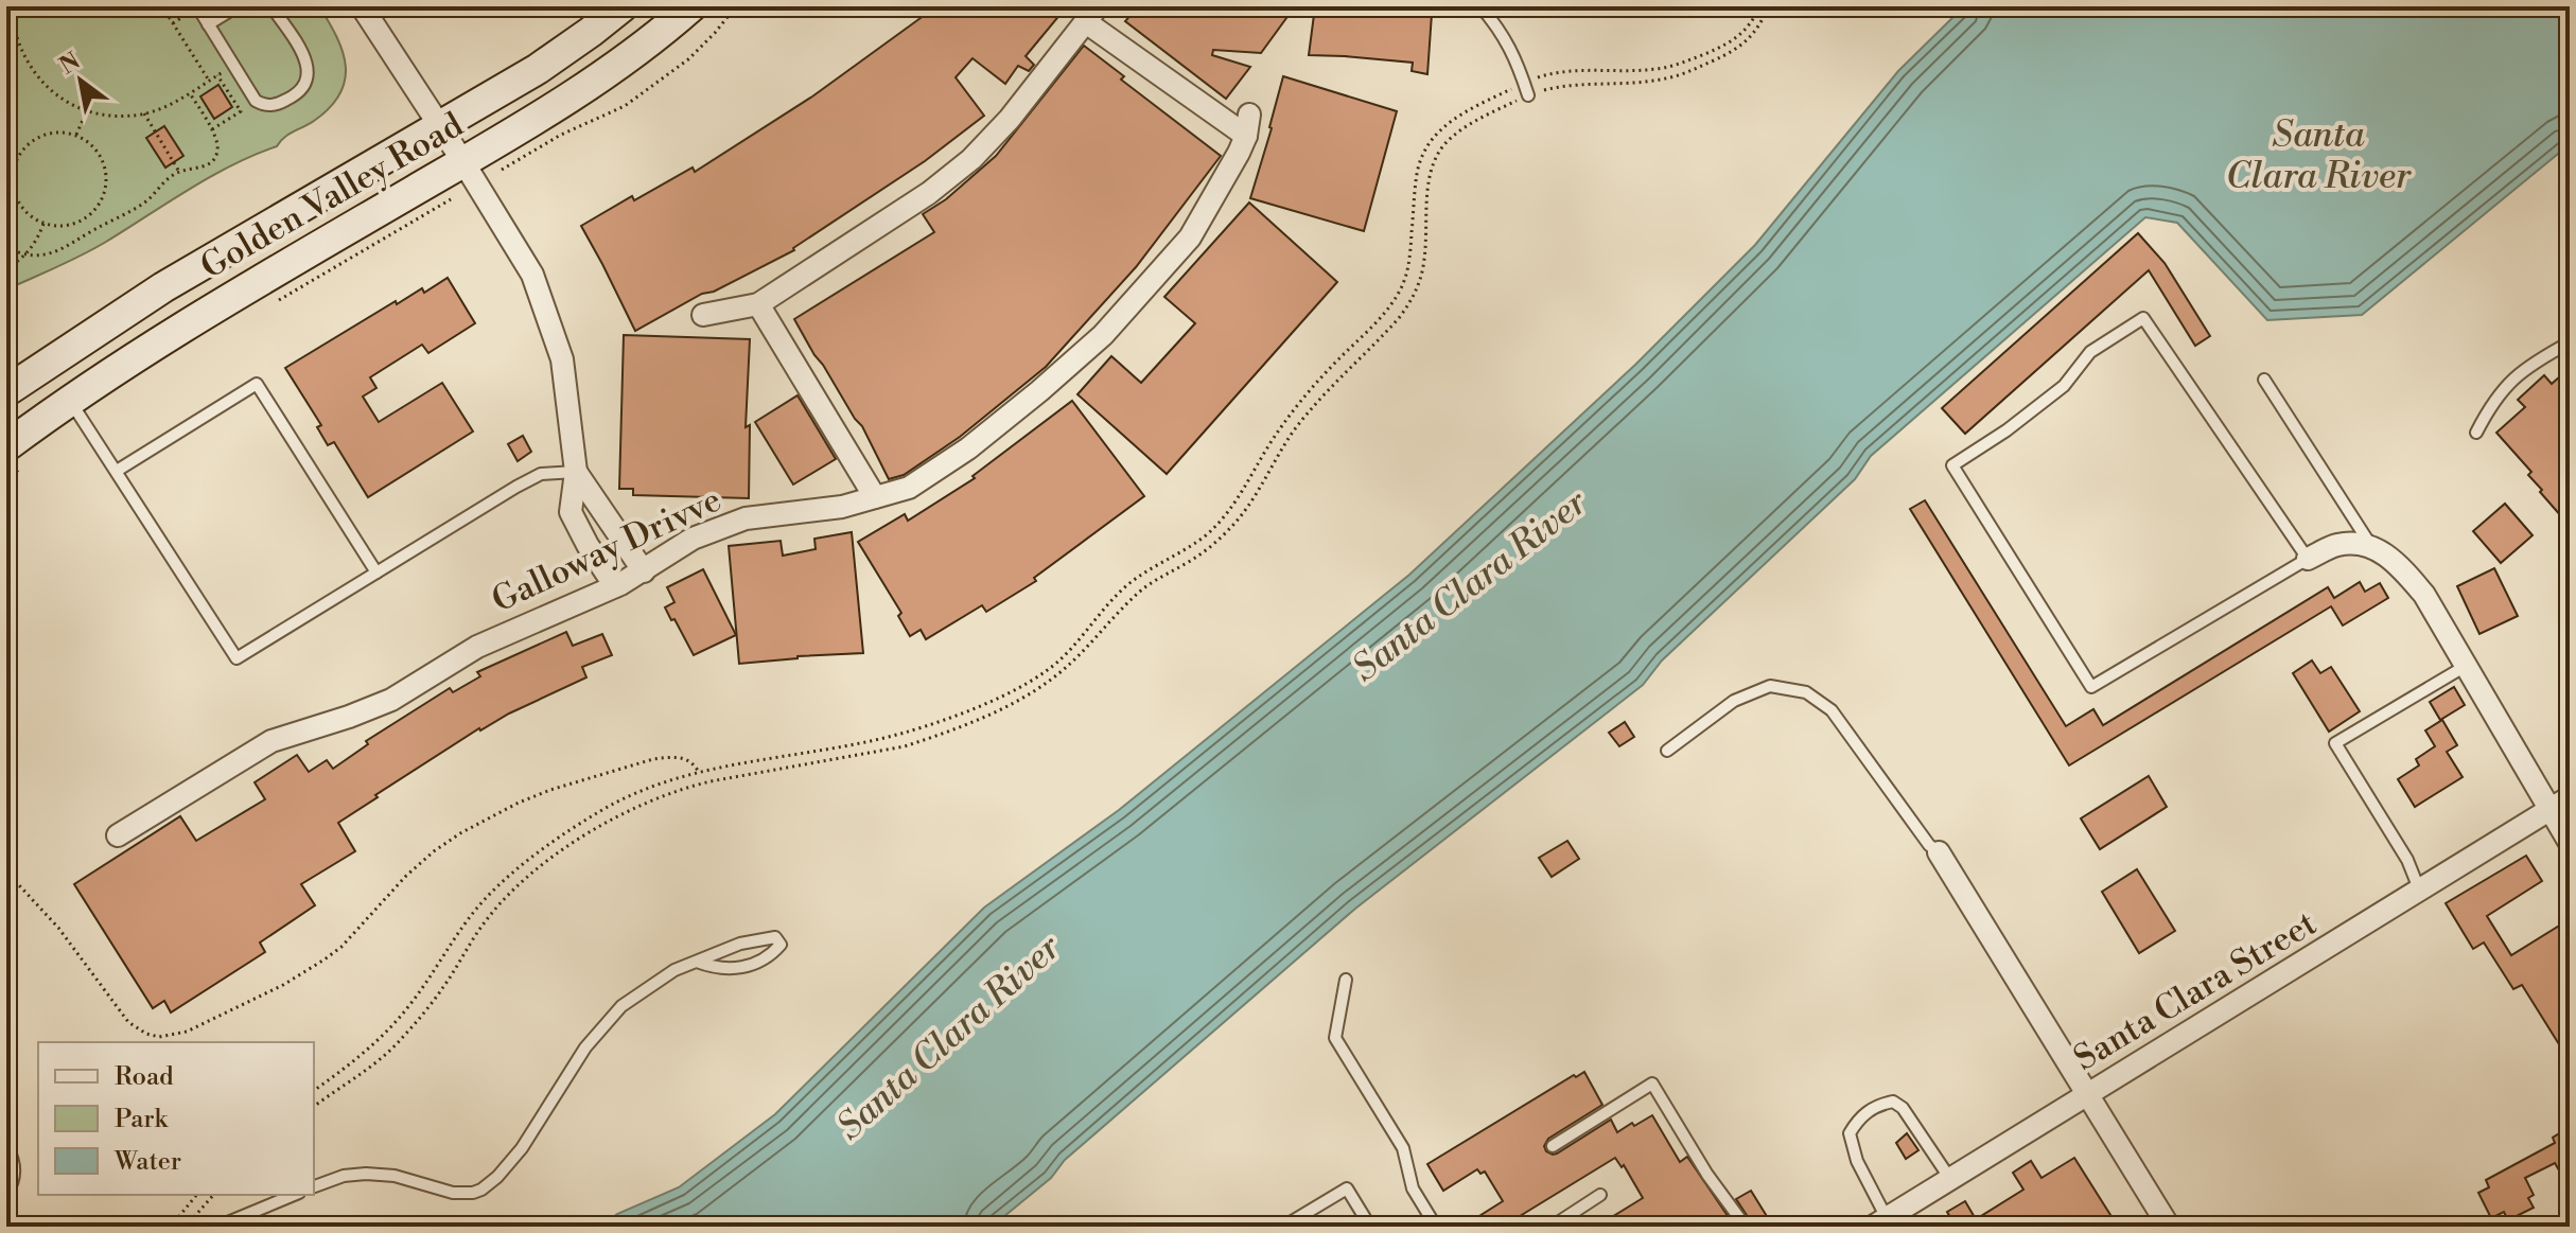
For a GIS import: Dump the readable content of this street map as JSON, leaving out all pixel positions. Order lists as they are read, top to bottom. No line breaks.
{"streets":{"main road":["Golden Valley Road"],"street":["Galloway Drivve","Santa Clara Street"]},"water":["Santa Clara River"],"legend":["Road","Park","Water"],"north":"top left"}
